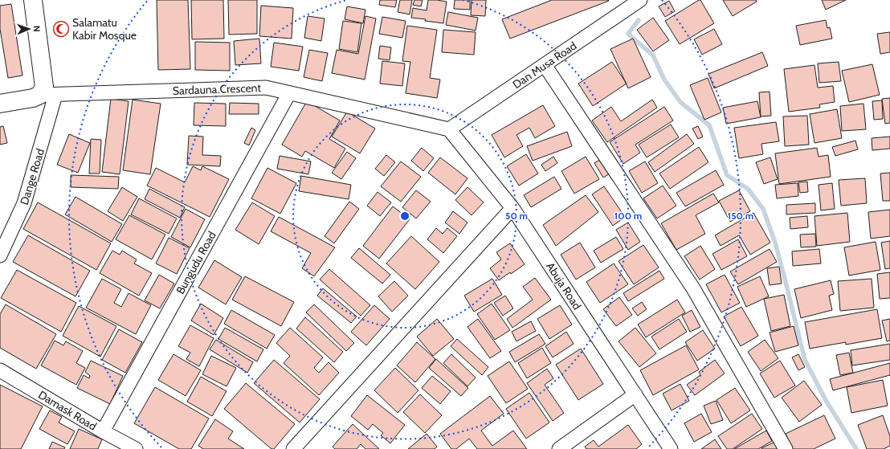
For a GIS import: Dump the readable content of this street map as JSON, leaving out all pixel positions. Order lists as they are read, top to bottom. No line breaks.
{"streets":{"street":["Dan Musa Road","Sardauna Crescent","Dange Road","Bungudu Road","Abuja Road","Damask Road"]},"crossings":[["Dan Musa Road","Sardauna Crescent"],["Dan Musa Road","Abuja Road"],["Sardauna Crescent","Dange Road"],["Sardauna Crescent","Bungudu Road"],["Sardauna Crescent","Abuja Road"],["Bungudu Road","Damask Road"]],"places":{"mosque":["Salamatu Kabir Mosque"]},"north":"right","rings":["50 m","100 m","150 m"]}
